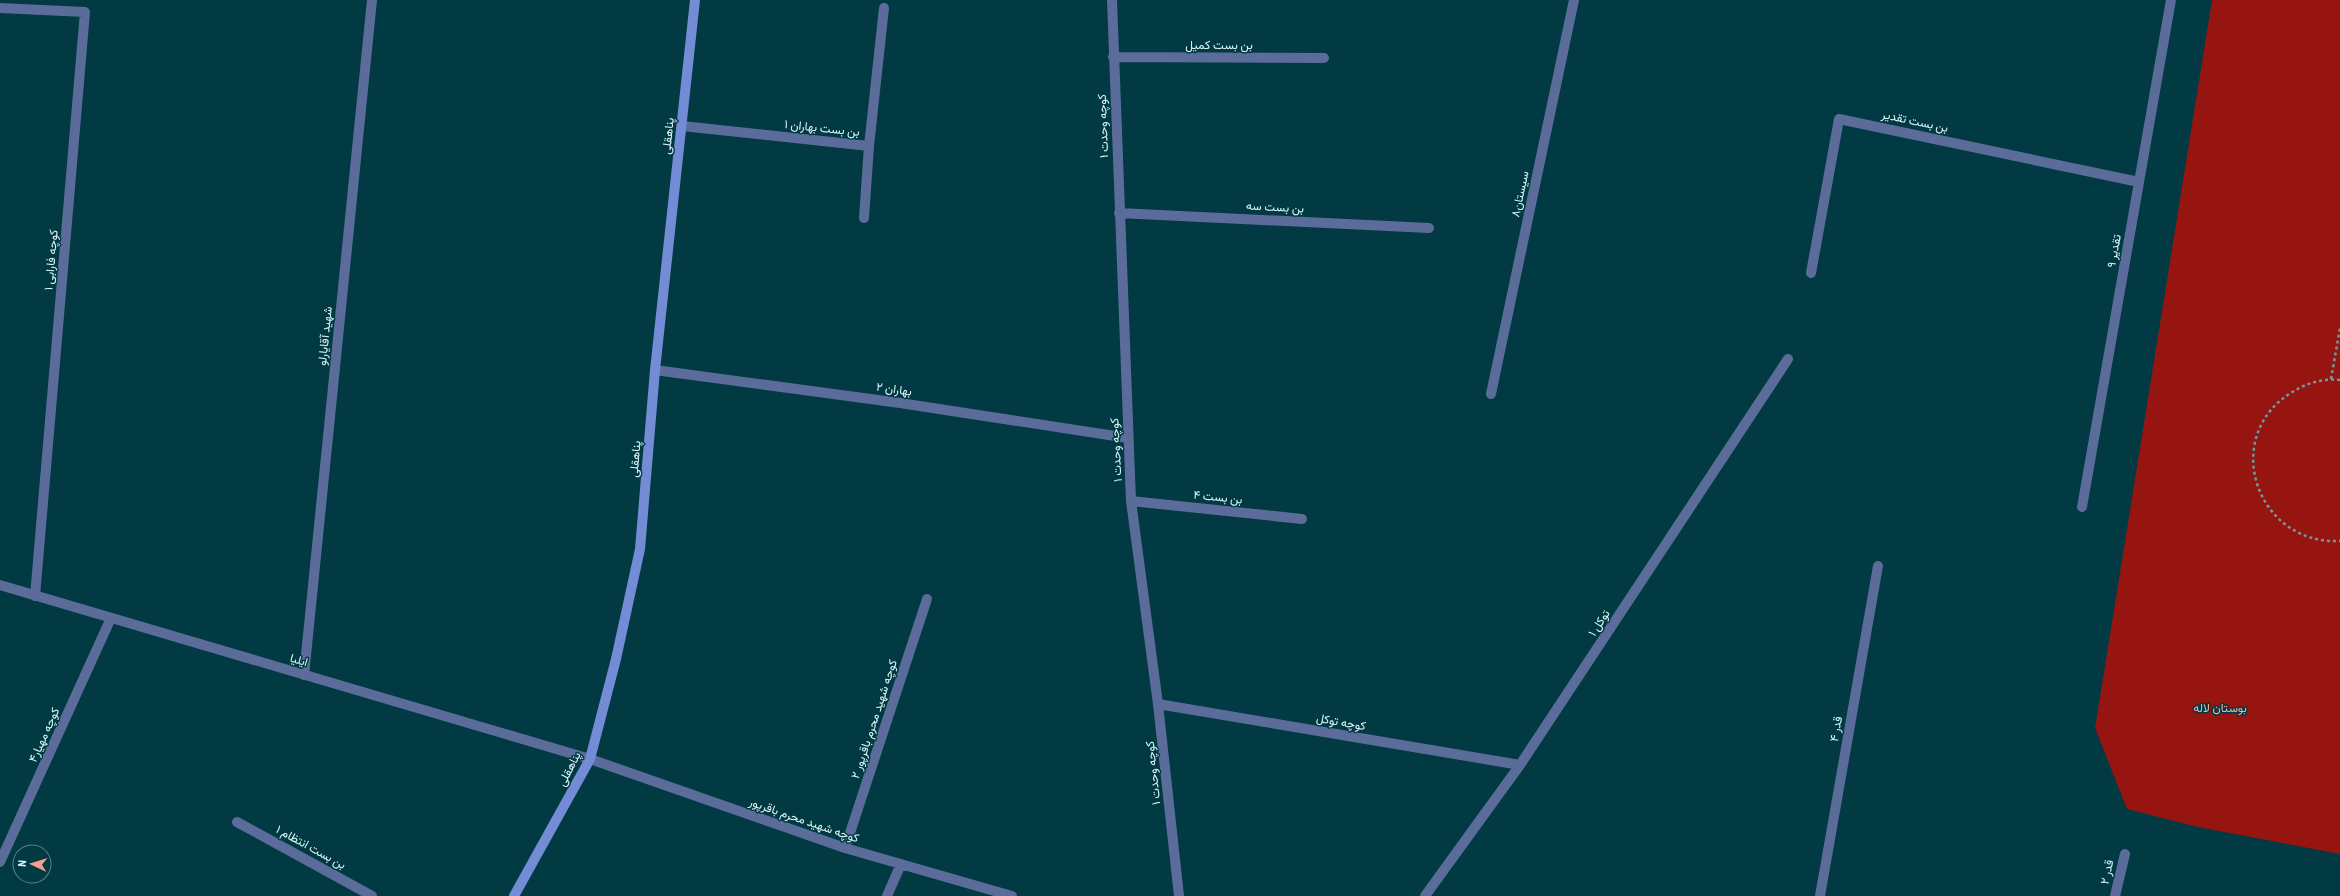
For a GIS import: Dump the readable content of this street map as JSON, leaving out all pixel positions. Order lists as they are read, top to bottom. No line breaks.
{"streets":{"street":["بن بست کمیل","بن بست تقدیر","کوچه وحدت ۱","بن بست بهاران ۱","پناهقلی","سیستان۸","بن بست سه","۹ تقدیر","۱ کوچه فارابی","شهید آقایارلو","بهاران ۲","بن بست ۴","توکل ۱","ایلیا","کوچه شهید محرم باقرپور ۲","کوچه توکل","قدر ۴","کوچه مهیار۴","کوچه شهید محرم باقرپور","بن بست انتظام ۱","قدر ۲"]},"crossings":[["بن بست کمیل","کوچه وحدت ۱"],["بن بست تقدیر","۹ تقدیر"],["کوچه وحدت ۱","بن بست سه"],["کوچه وحدت ۱","بهاران ۲"],["کوچه وحدت ۱","بن بست ۴"],["کوچه وحدت ۱","کوچه توکل"],["بن بست بهاران ۱","پناهقلی"],["پناهقلی","بهاران ۲"],["پناهقلی","ایلیا"],["پناهقلی","کوچه شهید محرم باقرپور"],["۱ کوچه فارابی","ایلیا"],["شهید آقایارلو","ایلیا"],["توکل ۱","کوچه توکل"],["ایلیا","کوچه مهیار۴"],["ایلیا","کوچه شهید محرم باقرپور"],["کوچه شهید محرم باقرپور ۲","کوچه شهید محرم باقرپور"]],"parks":["بوستان لاله"],"north":"left"}
